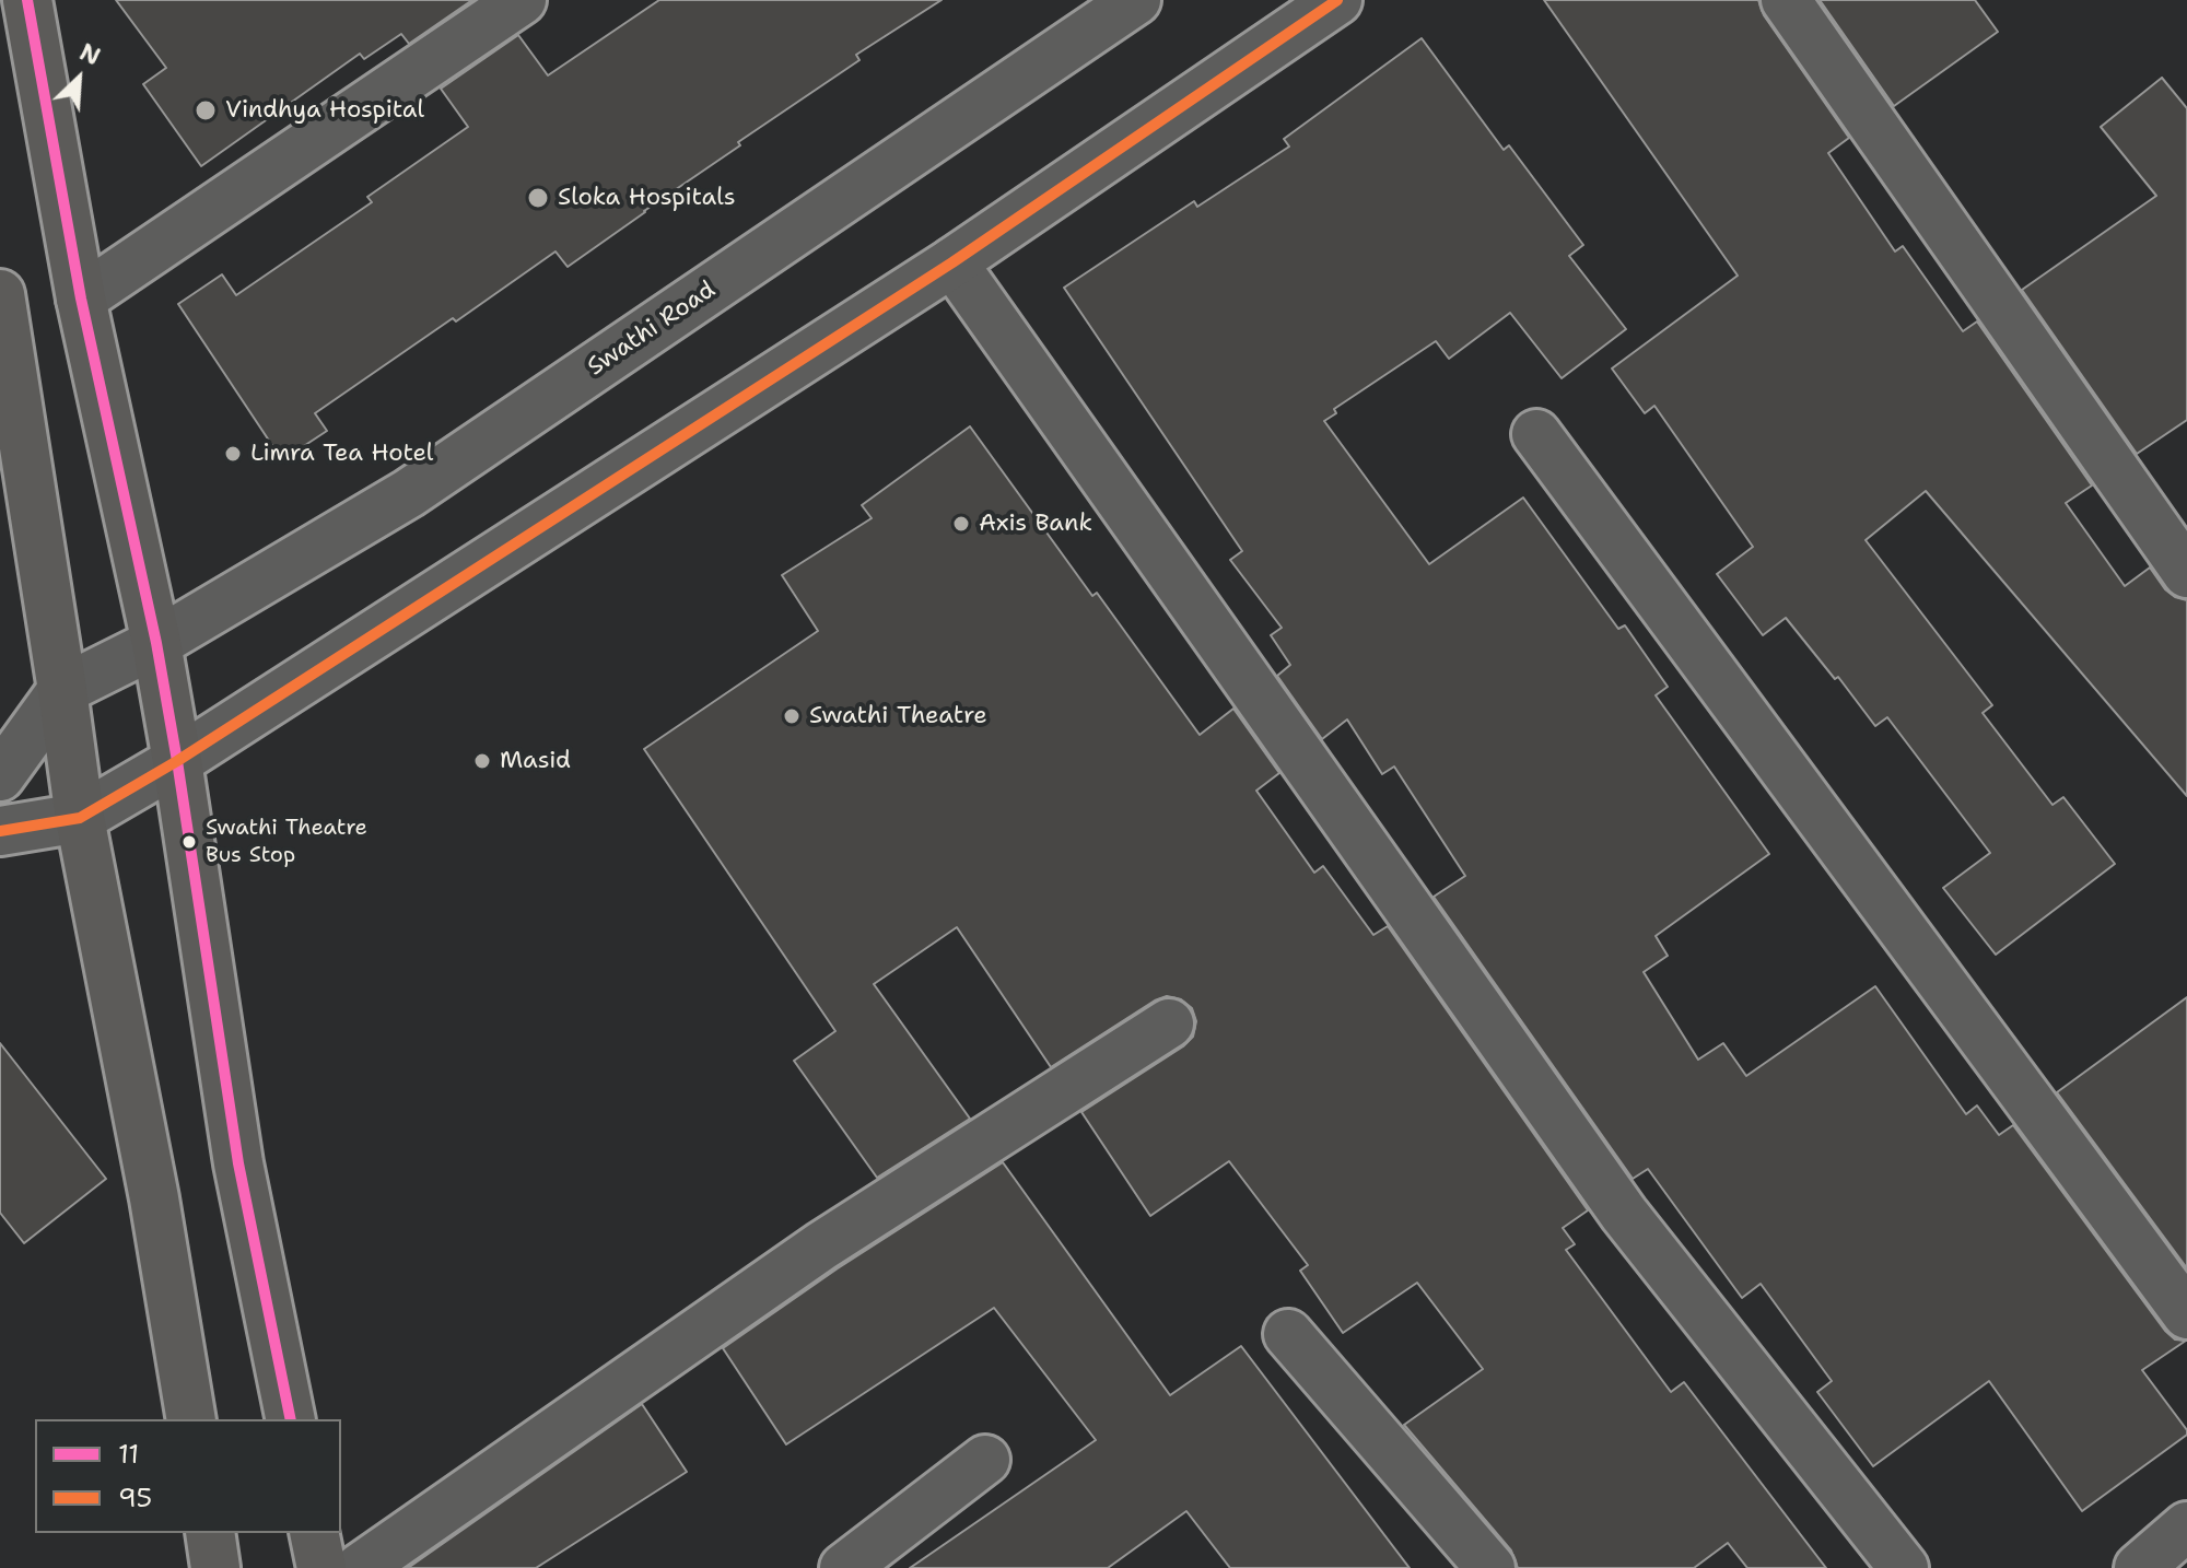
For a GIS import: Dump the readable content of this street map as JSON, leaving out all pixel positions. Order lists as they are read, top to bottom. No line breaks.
{"streets":{"street":["Swathi Road"]},"places":["Vindhya Hospital","Sloka Hospitals","Limra Tea Hotel","Axis Bank","Swathi Theatre","Masid","Swathi Theatre Bus Stop"],"lines":["transit line 11","transit line 95"],"legend":["11","95"],"north":"top right"}
